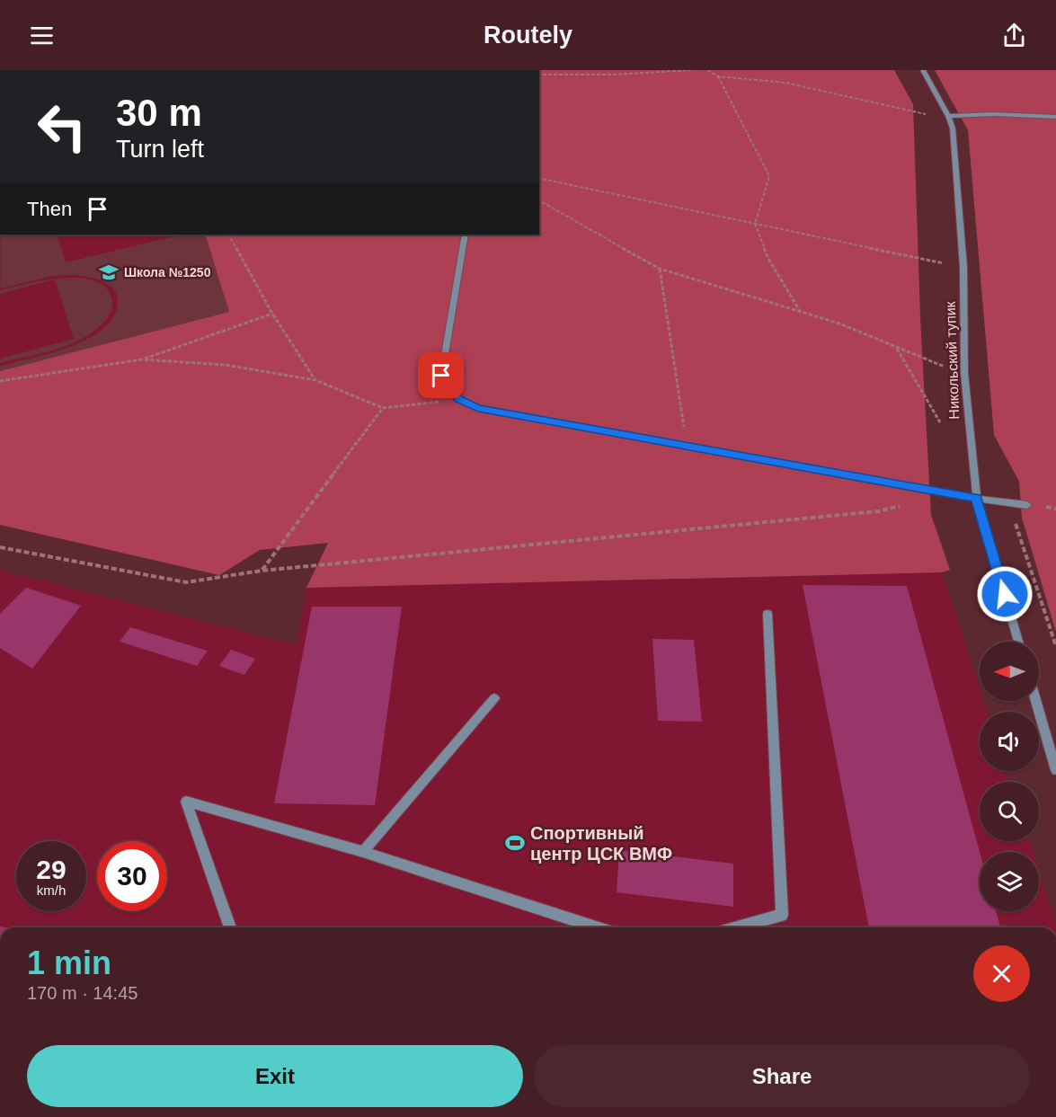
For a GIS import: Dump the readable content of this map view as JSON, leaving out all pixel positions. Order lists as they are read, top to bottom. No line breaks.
{"streets":{"street":["Никольский тупик"]},"places":{"school or university":["Школа №1250"],"sports":["Спортивный центр ЦСК ВМФ"]},"north":"left","page":{"header":"Routely","turn":["30 m","Turn left"],"then":"Then","speed":"29 km/h","limit":"30","heading":["1 min","170 m · 14:45"],"buttons":["Exit","Share"]}}
